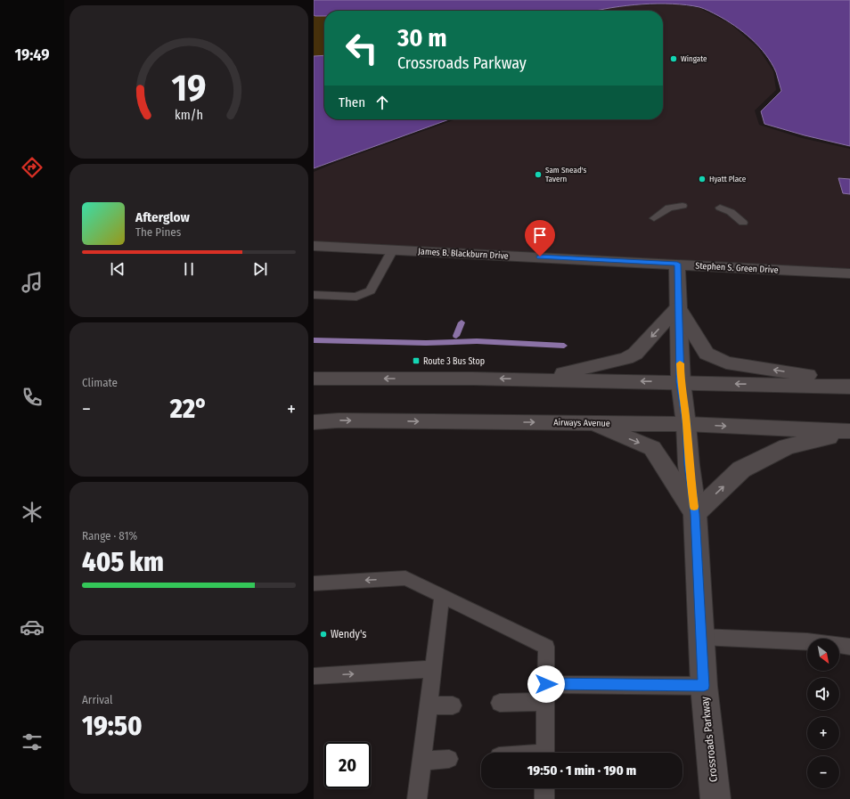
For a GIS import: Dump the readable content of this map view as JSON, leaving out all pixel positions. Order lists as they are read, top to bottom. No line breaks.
{"streets":{"main road":["James B. Blackburn Drive","Stephen S. Green Drive","Airways Avenue","Crossroads Parkway"]},"crossings":[["James B. Blackburn Drive","Stephen S. Green Drive"],["Airways Avenue","Crossroads Parkway"]],"places":{"other":["Wingate","Sam Snead's Tavern","Hyatt Place","Wendy's"],"transit":["Route 3 Bus Stop"]},"north":"bottom right","page":{"tabs":"19:49","turn":["30 m","Crossroads Parkway"],"then":"Then","song":["Afterglow","The Pines"],"tile":["Climate",["Range · 81%","405 km"],["Arrival","19:50"]],"heat":["−","22°","+"],"map_buttons":["+","−"],"limit":"20","trip":"19:50 · 1 min · 190 m","gauge":["19","km/h"]}}
